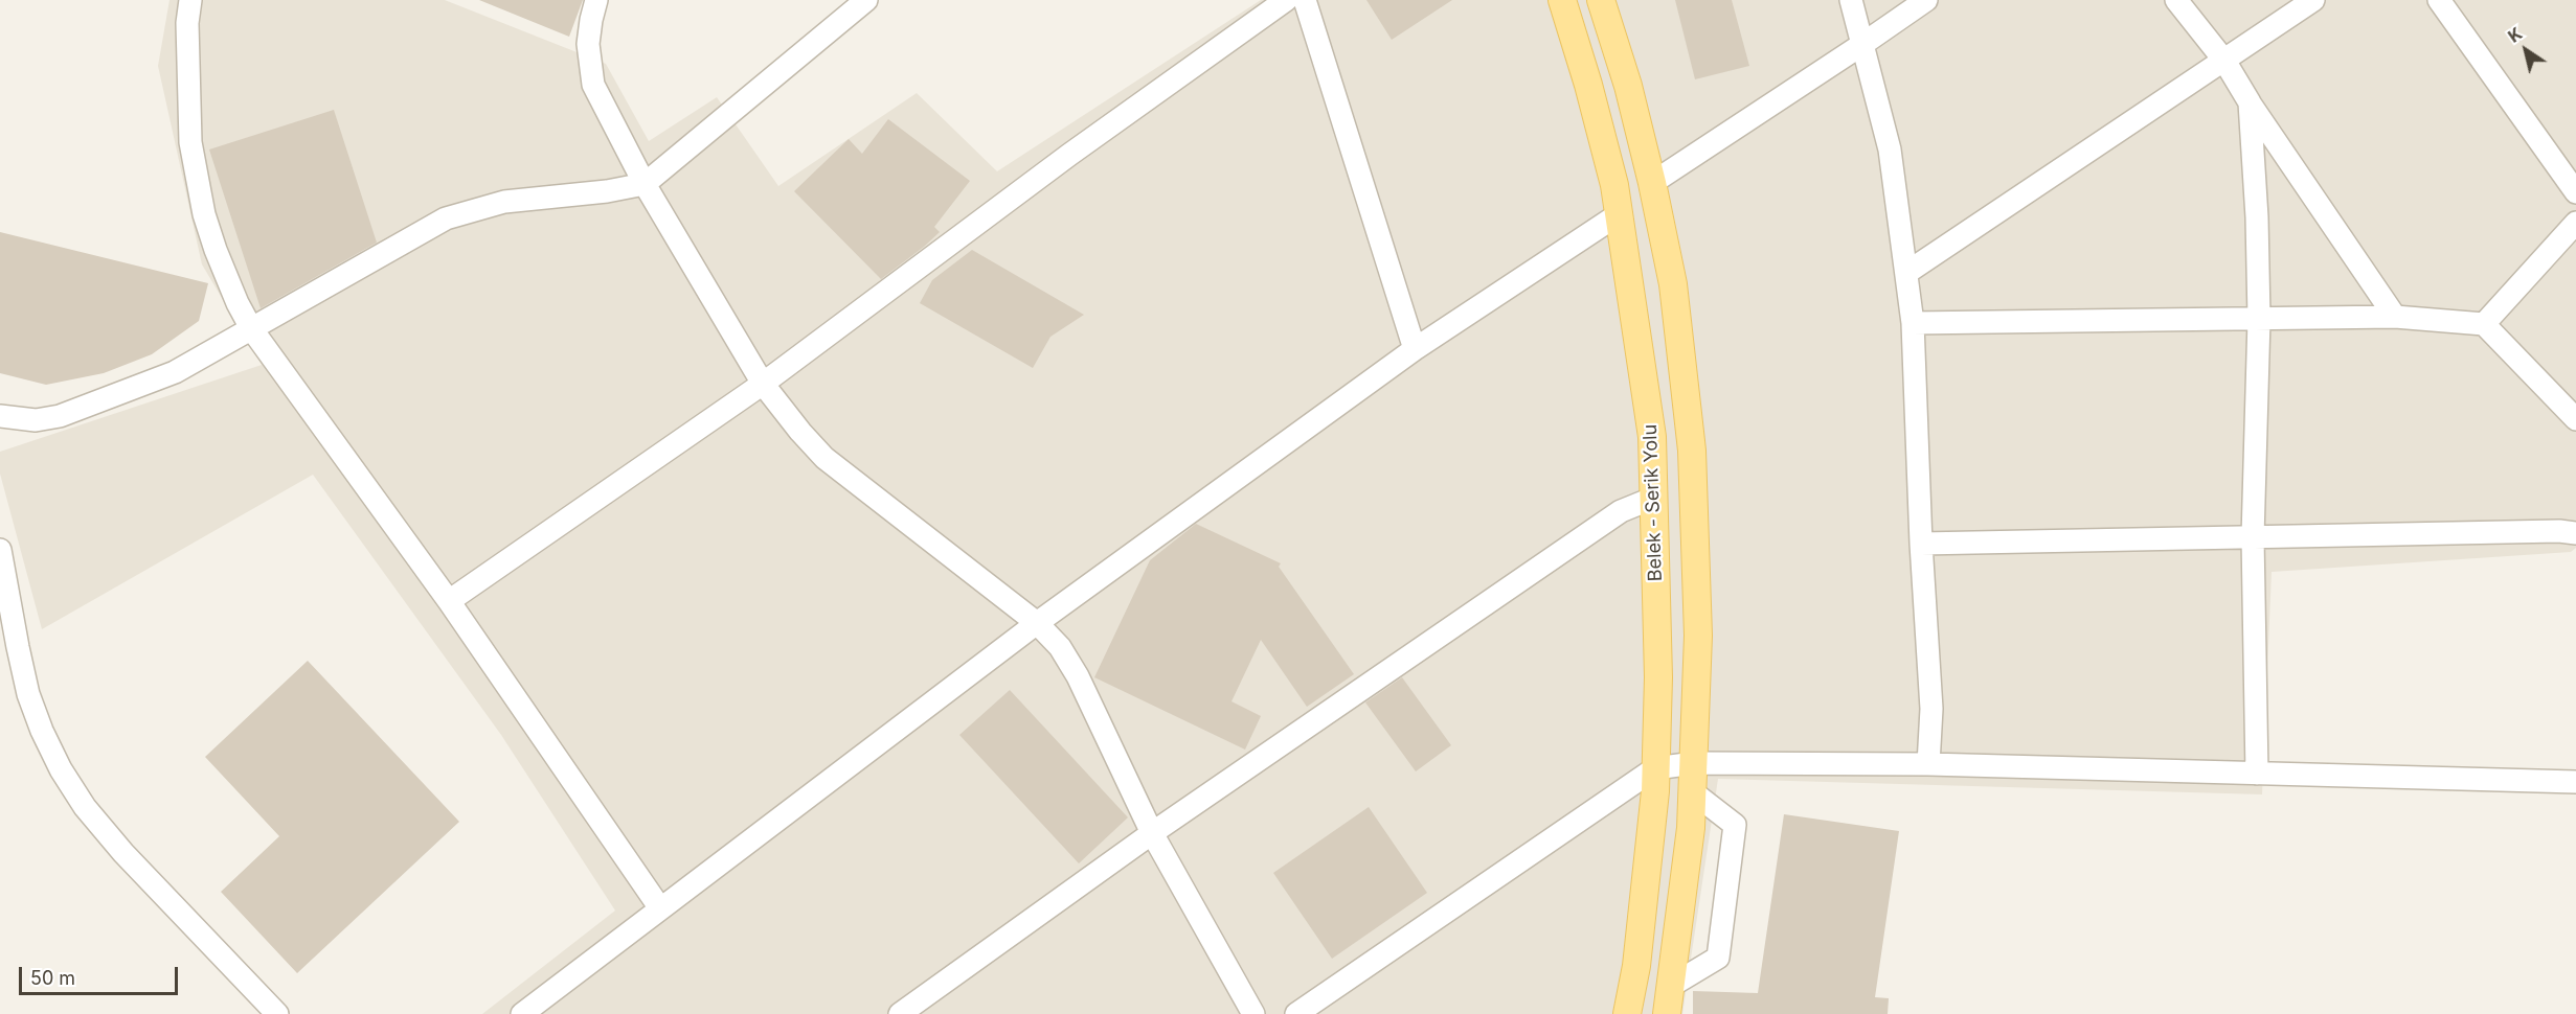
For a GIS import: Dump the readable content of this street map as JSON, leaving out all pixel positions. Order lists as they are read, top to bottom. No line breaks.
{"streets":{"main road":["Belek - Serik Yolu"]},"scale_bar":"50 m","north":"top left"}
